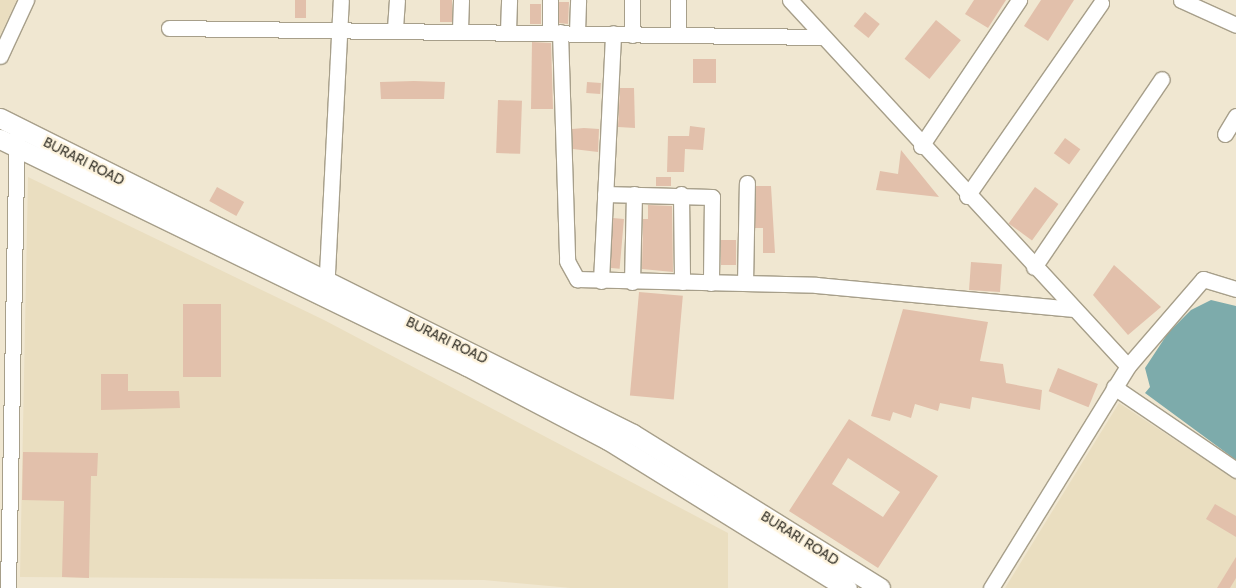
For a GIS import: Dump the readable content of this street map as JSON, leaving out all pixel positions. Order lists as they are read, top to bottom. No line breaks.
{"streets":{"main road":["BURARI ROAD"]}}
